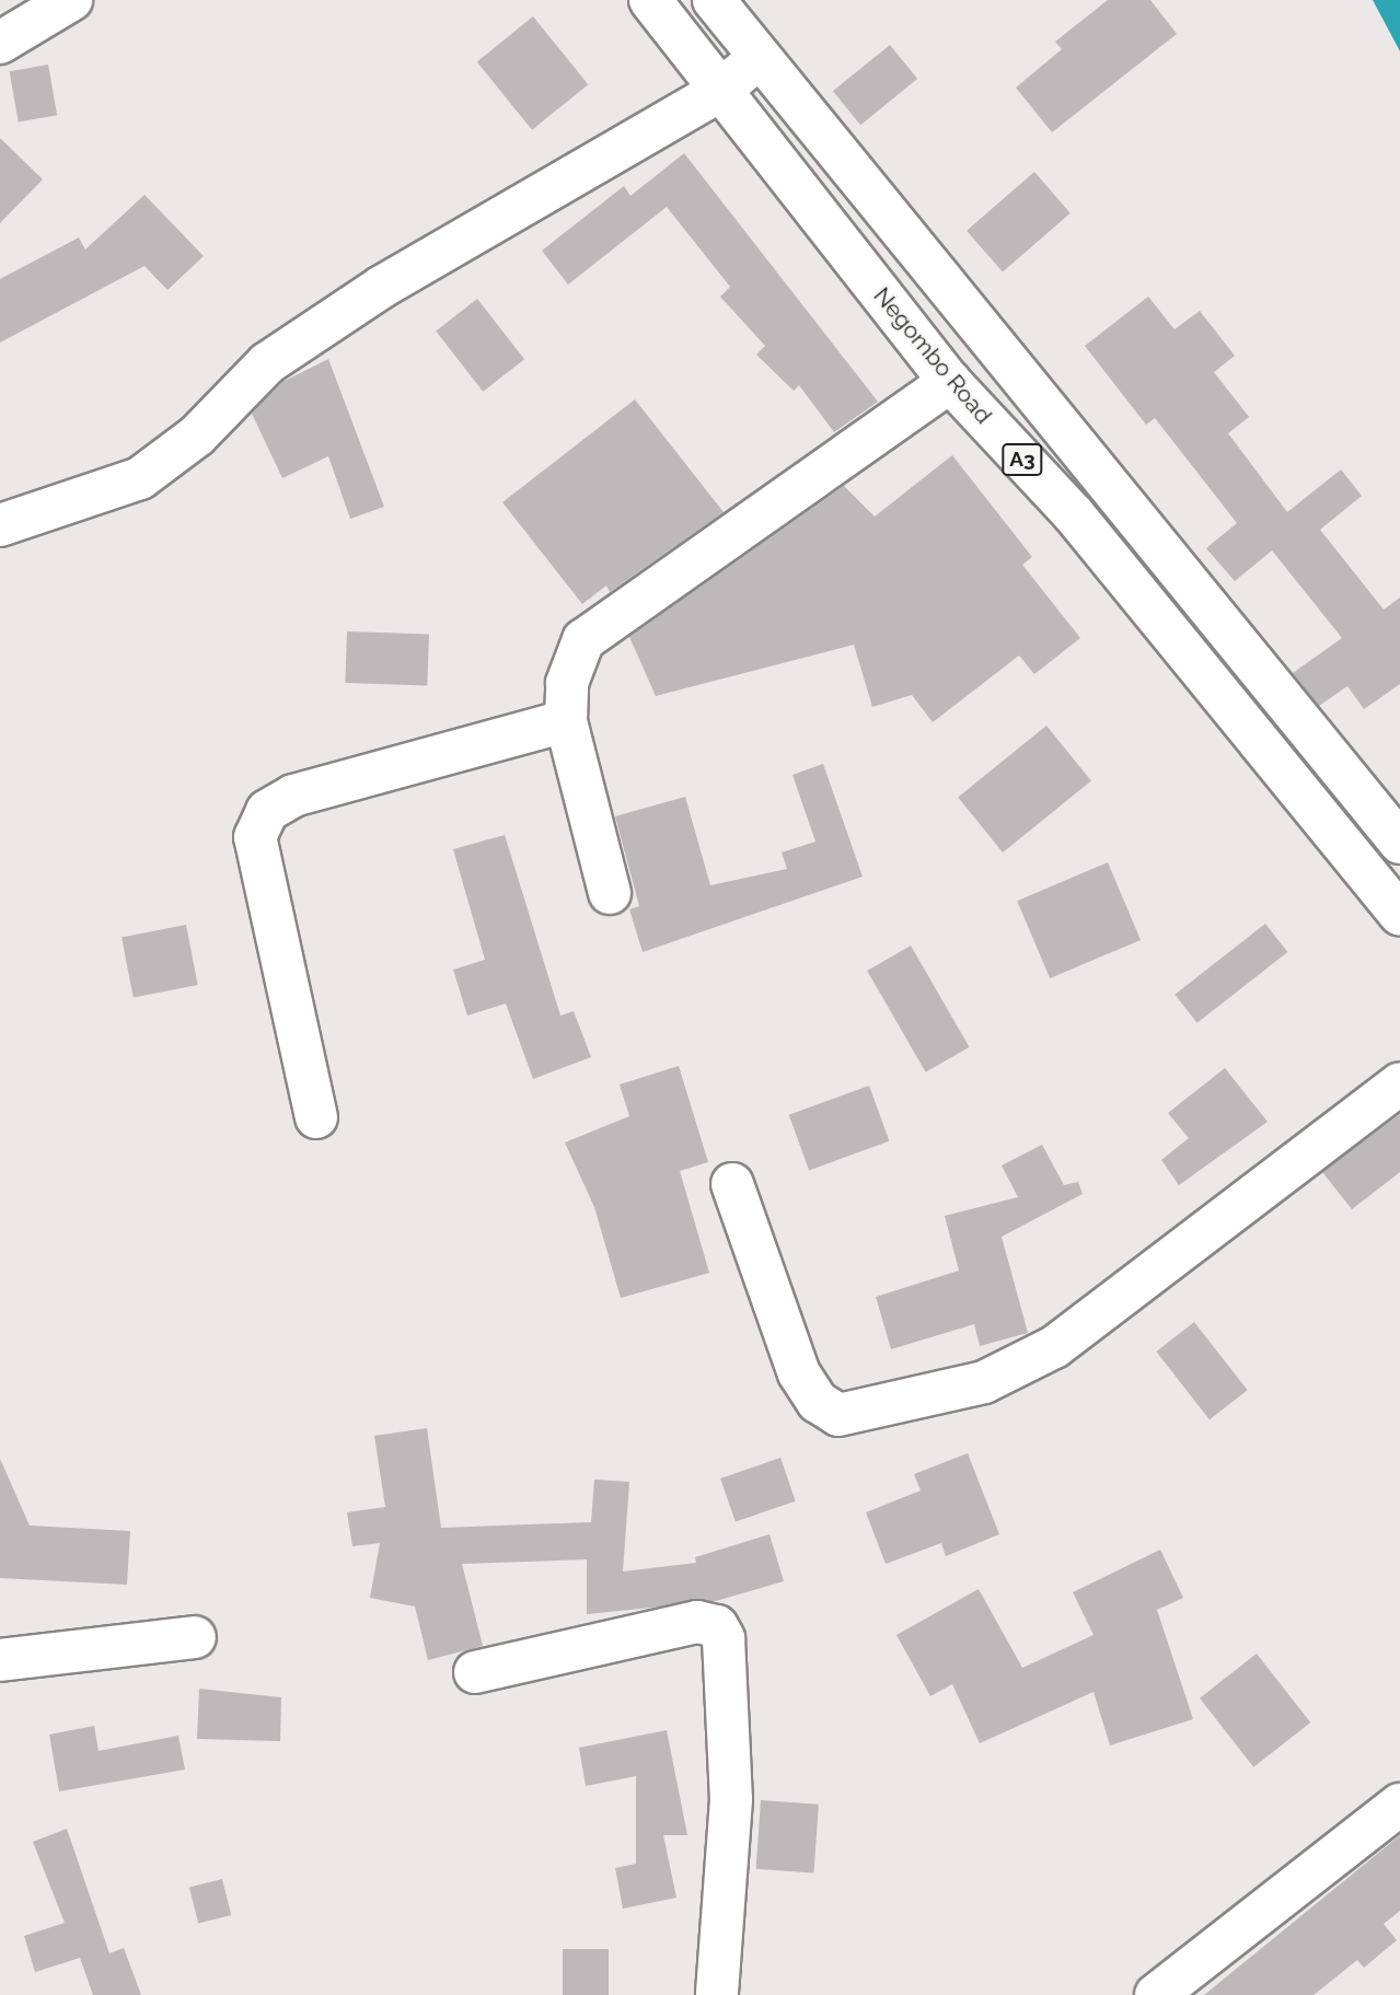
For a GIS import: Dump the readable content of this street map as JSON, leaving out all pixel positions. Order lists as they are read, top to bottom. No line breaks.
{"streets":{"main road":["Negombo Road","A3"]}}
